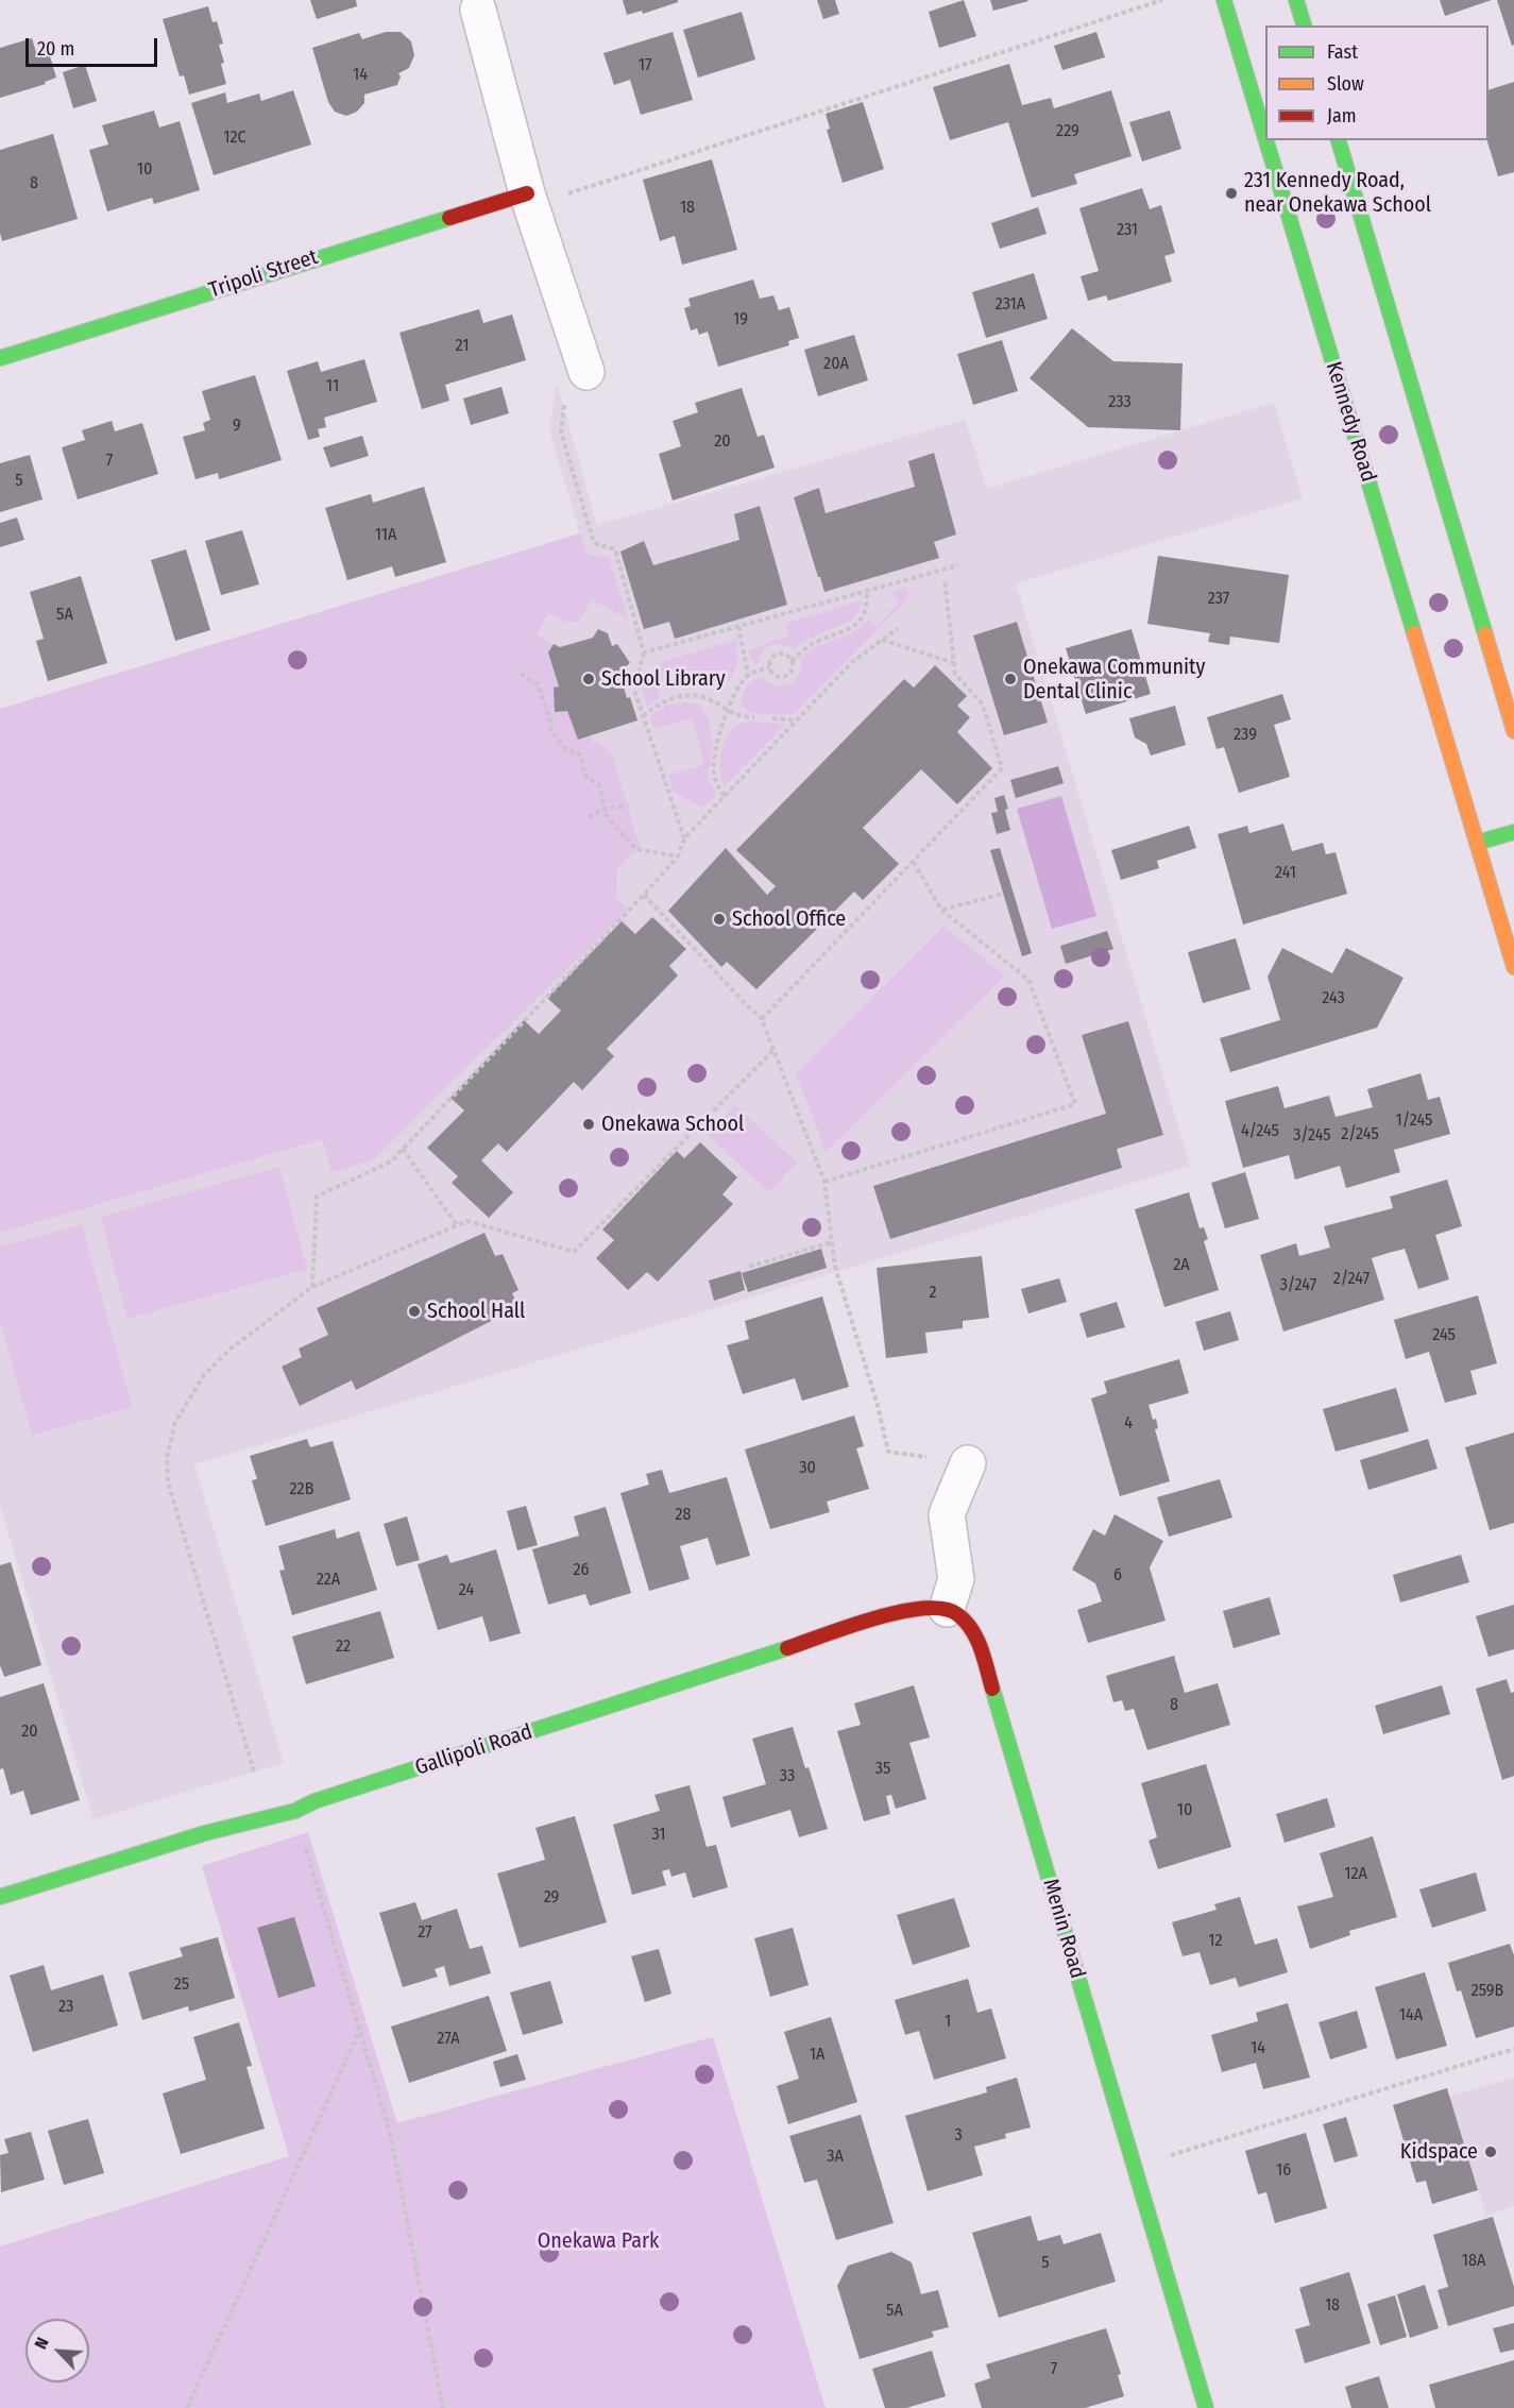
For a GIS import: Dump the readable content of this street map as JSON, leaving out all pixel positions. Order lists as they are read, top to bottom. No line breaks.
{"streets":{"street":["Tripoli Street","Kennedy Road","Gallipoli Road","Menin Road"]},"crossings":[["Gallipoli Road","Menin Road"]],"parks":["Onekawa Park"],"places":["231 Kennedy Road, near Onekawa School","School Library","Onekawa Community Dental Clinic","School Office","Onekawa School","School Hall","Kidspace"],"house_numbers":["17","14","229","12C","10","8","18","231","231A","19","21","20A","11","233","9","20","7","5","11A","237","5A","239","241","243","1/245","4/245","2/245","3/245","2A","2/247","3/247","2","245","4","30","22B","28","26","6","22A","24","22","8","20","35","33","10","31","12A","29","27","12","25","259B","23","14A","1","27A","14","1A","3","3A","16","18A","5","18","5A","7"],"legend":["Fast","Slow","Jam"],"scale_bar":"20 m","north":"top left"}
